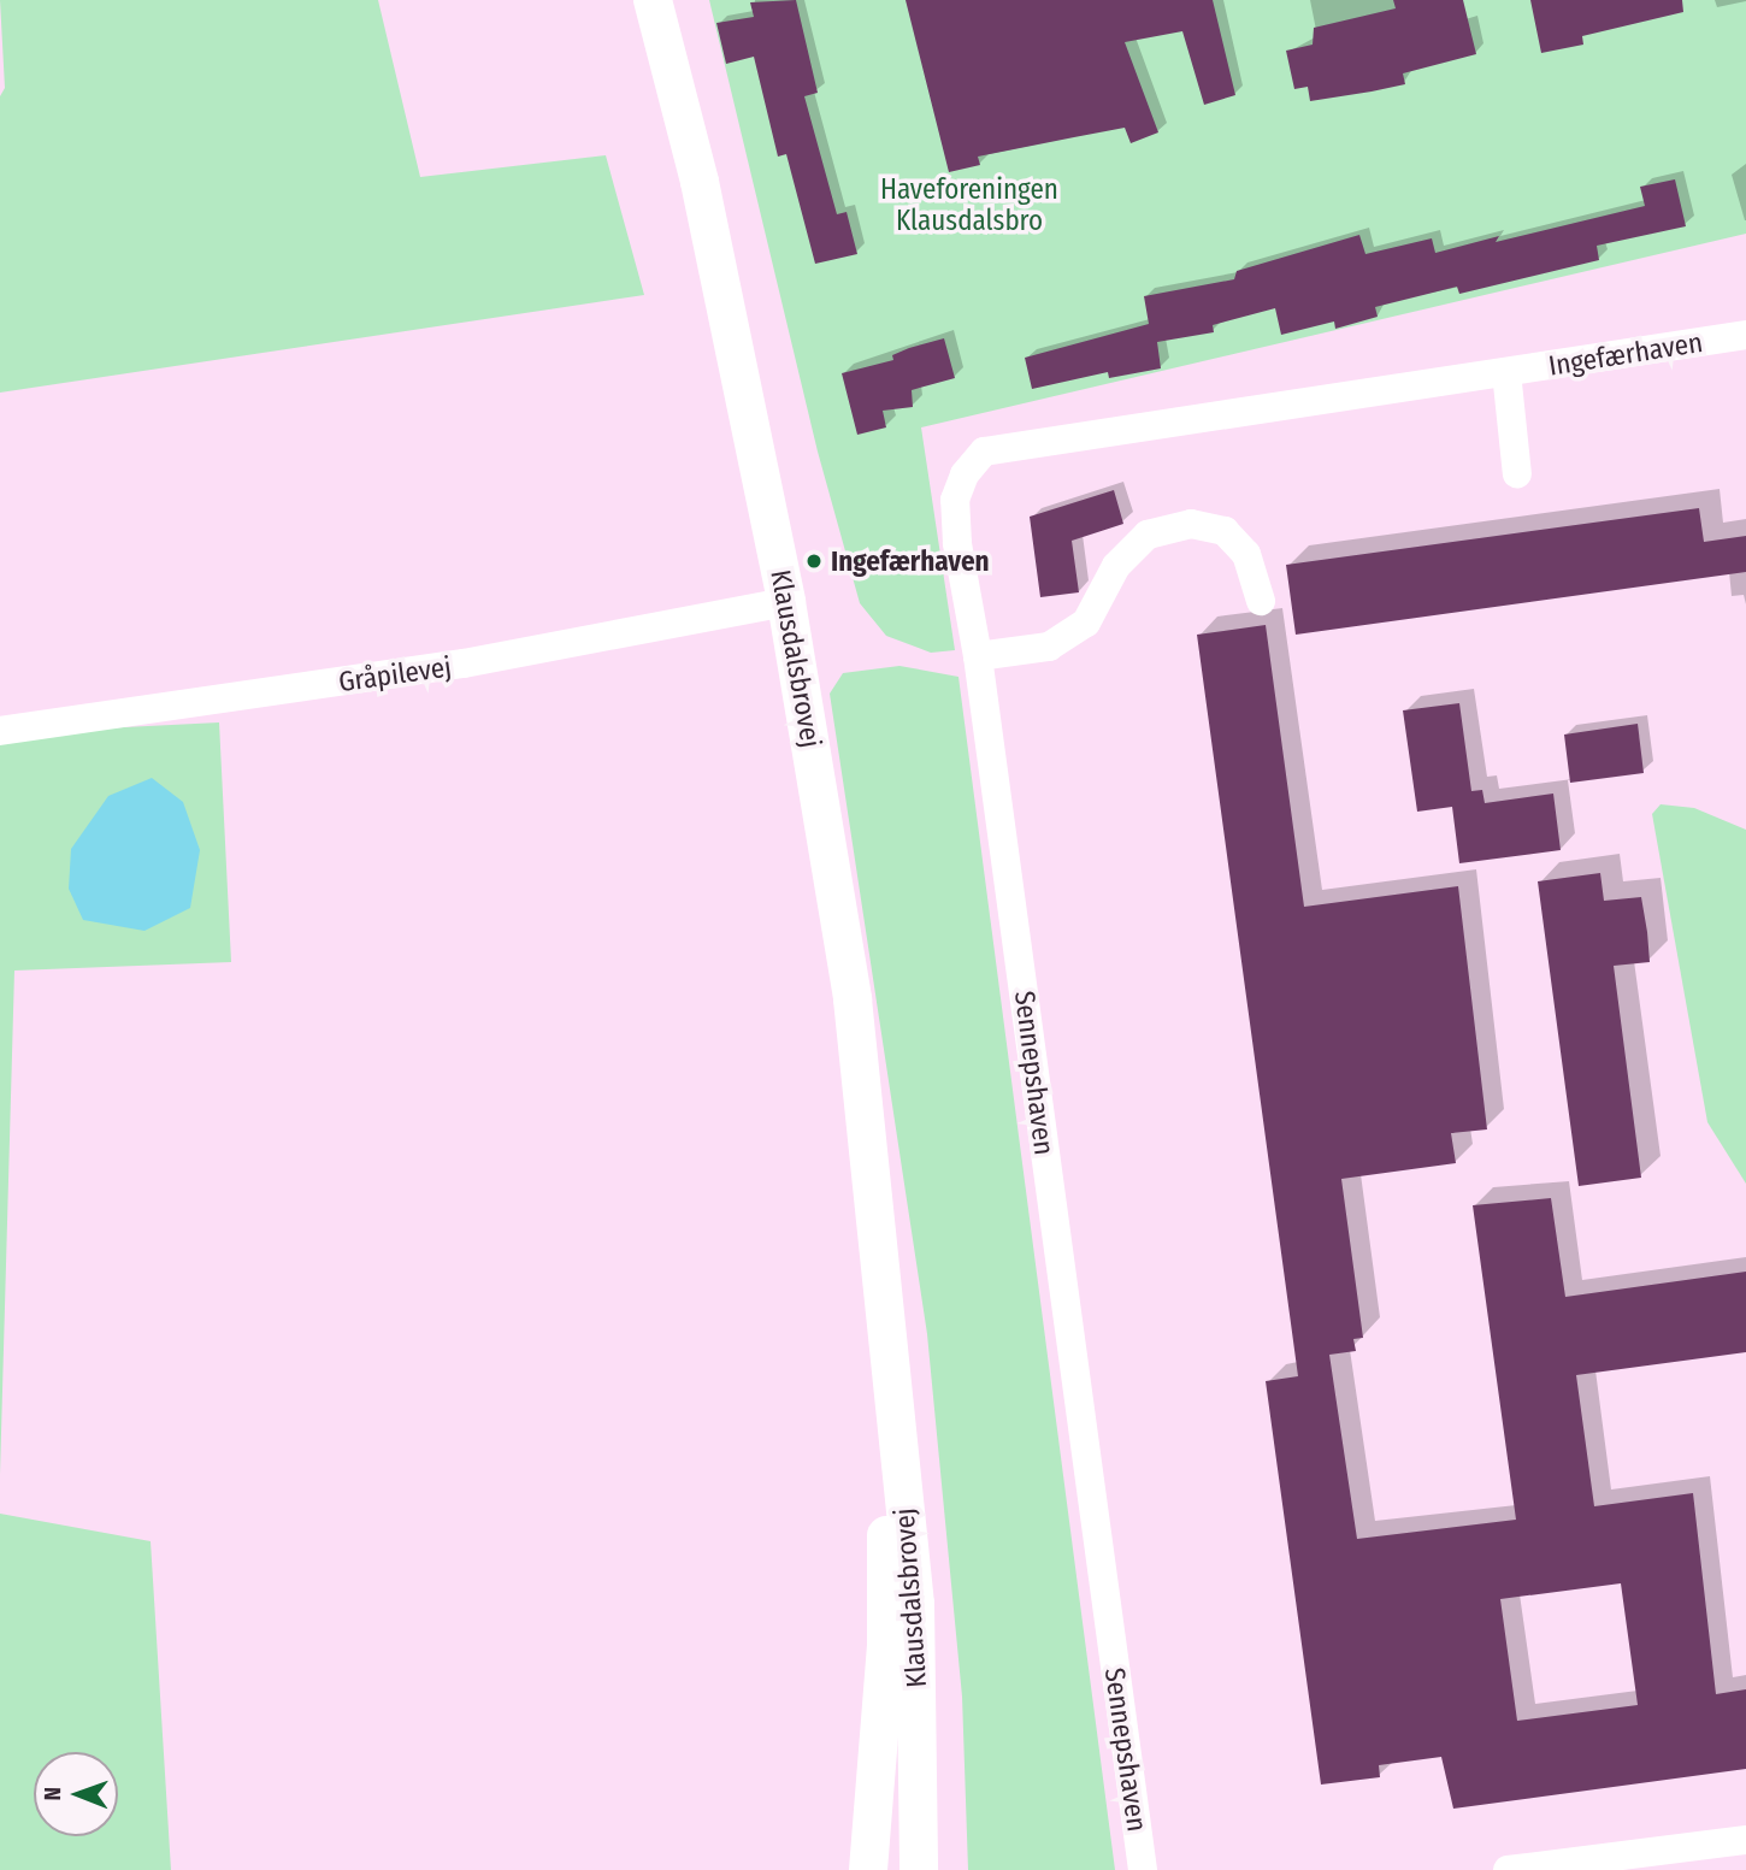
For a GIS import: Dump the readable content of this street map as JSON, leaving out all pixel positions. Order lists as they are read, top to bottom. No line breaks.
{"streets":{"street":["Ingefærhaven","Klausdalsbrovej","Gråpilevej","Sennepshaven"]},"crossings":[["Ingefærhaven","Sennepshaven"],["Klausdalsbrovej","Gråpilevej"]],"parks":["Haveforeningen Klausdalsbro"],"places":["Ingefærhaven"],"north":"left"}
